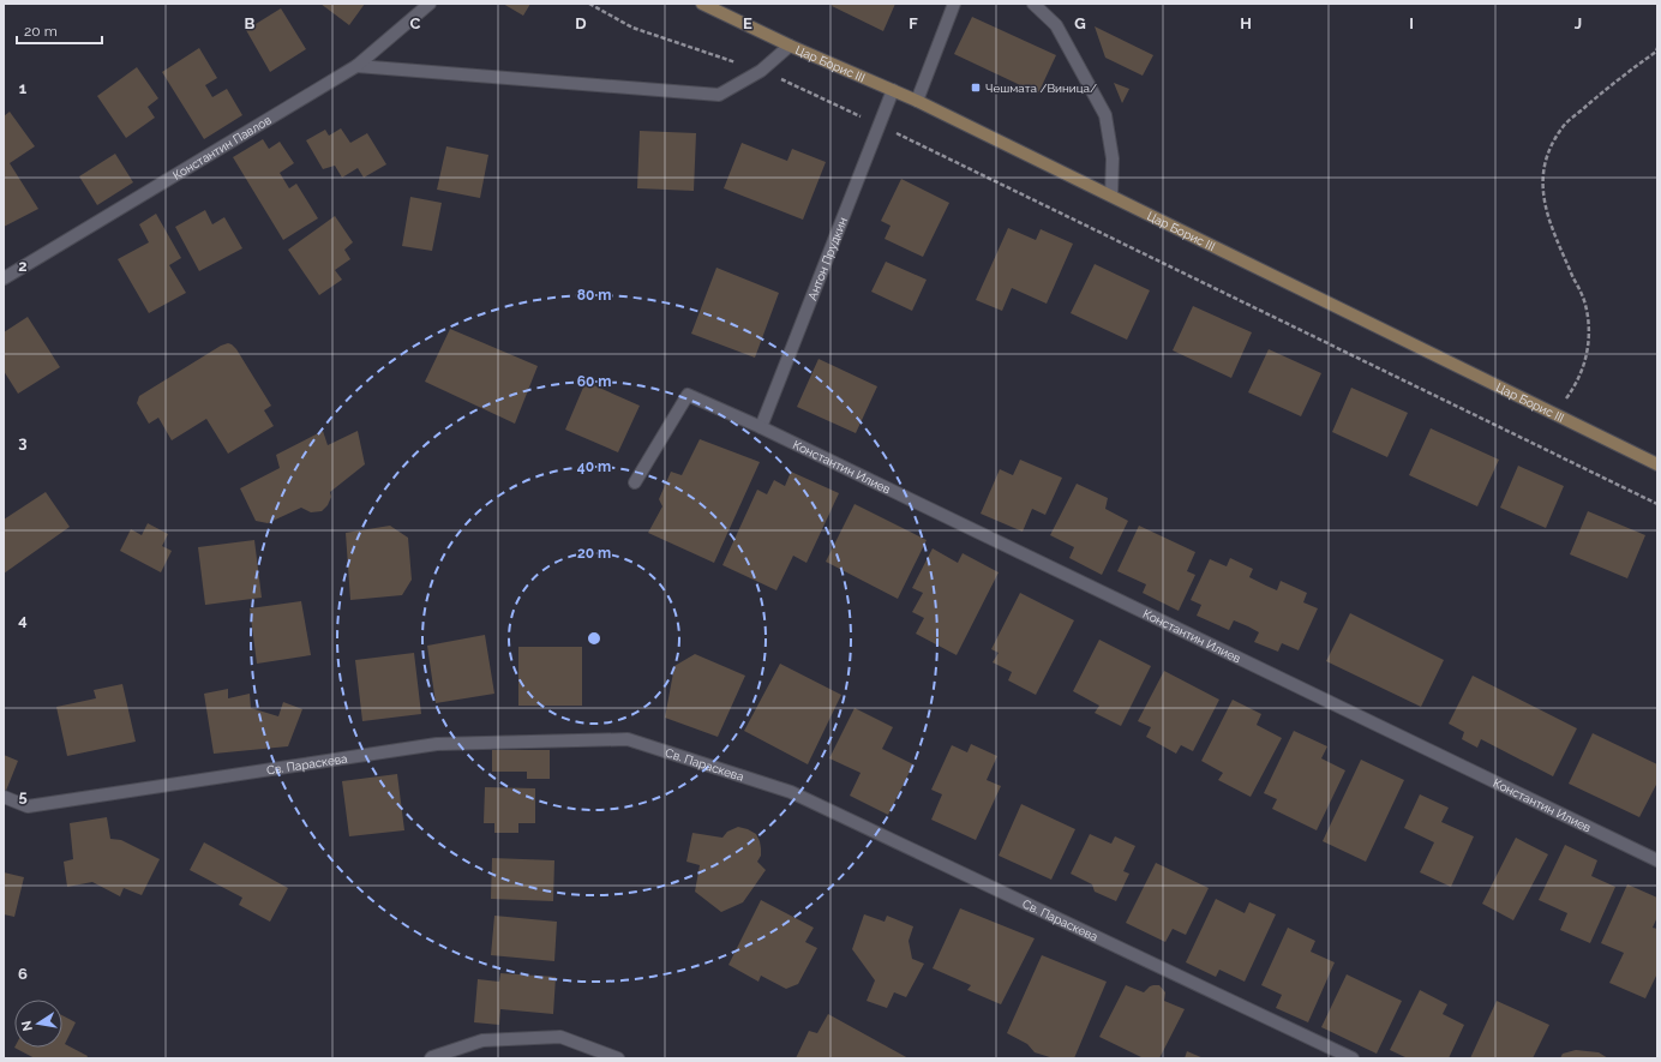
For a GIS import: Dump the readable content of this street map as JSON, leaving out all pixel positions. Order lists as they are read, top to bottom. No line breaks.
{"streets":{"street":["Цар Борис III","Константин Павлов","Антон Прудкин","Константин Илиев","Св. Параскева"]},"crossings":[["Цар Борис III","Антон Прудкин"],["Антон Прудкин","Константин Илиев"]],"places":{"transit":["Чешмата /Виница/"]},"scale_bar":"20 m","north":"left","grid":{"columns":["B","C","D","E","F","G","H","I","J"],"rows":["1","2","3","4","5","6"]},"rings":["80 m","60 m","40 m","20 m"]}
